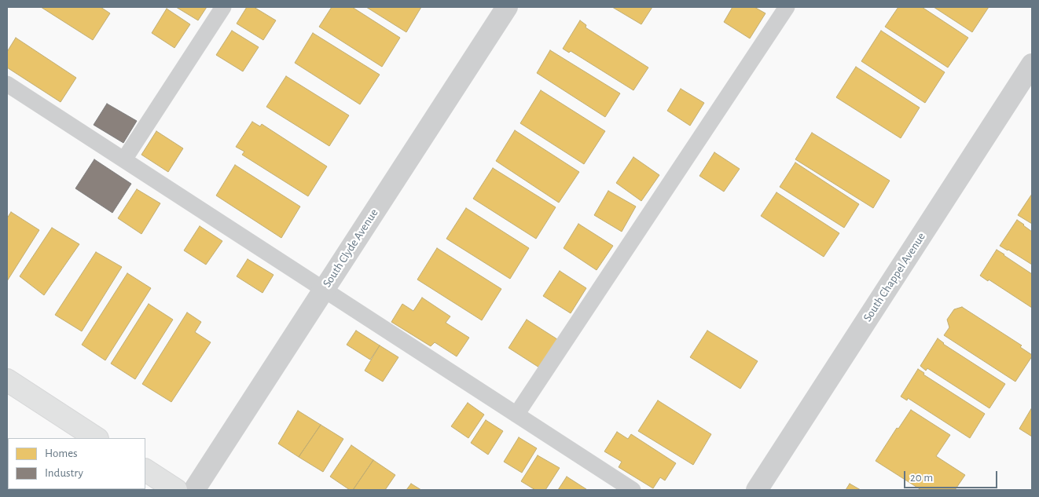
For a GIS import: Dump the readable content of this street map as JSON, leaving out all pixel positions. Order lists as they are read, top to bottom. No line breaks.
{"streets":{"street":["South Clyde Avenue","South Chappel Avenue"]},"legend":["Homes","Industry"],"scale_bar":"20 m"}
